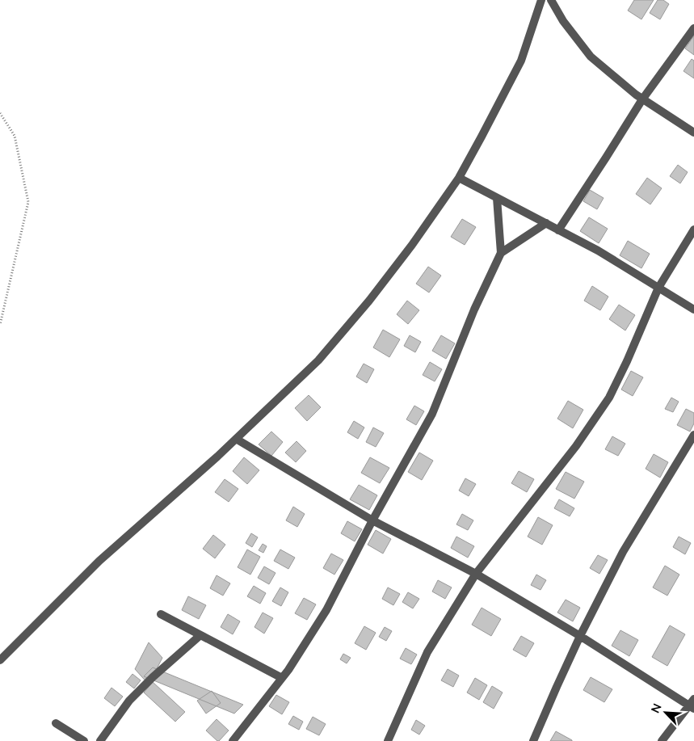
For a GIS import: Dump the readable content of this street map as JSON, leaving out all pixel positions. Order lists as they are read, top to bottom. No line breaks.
{"north":"top left"}
